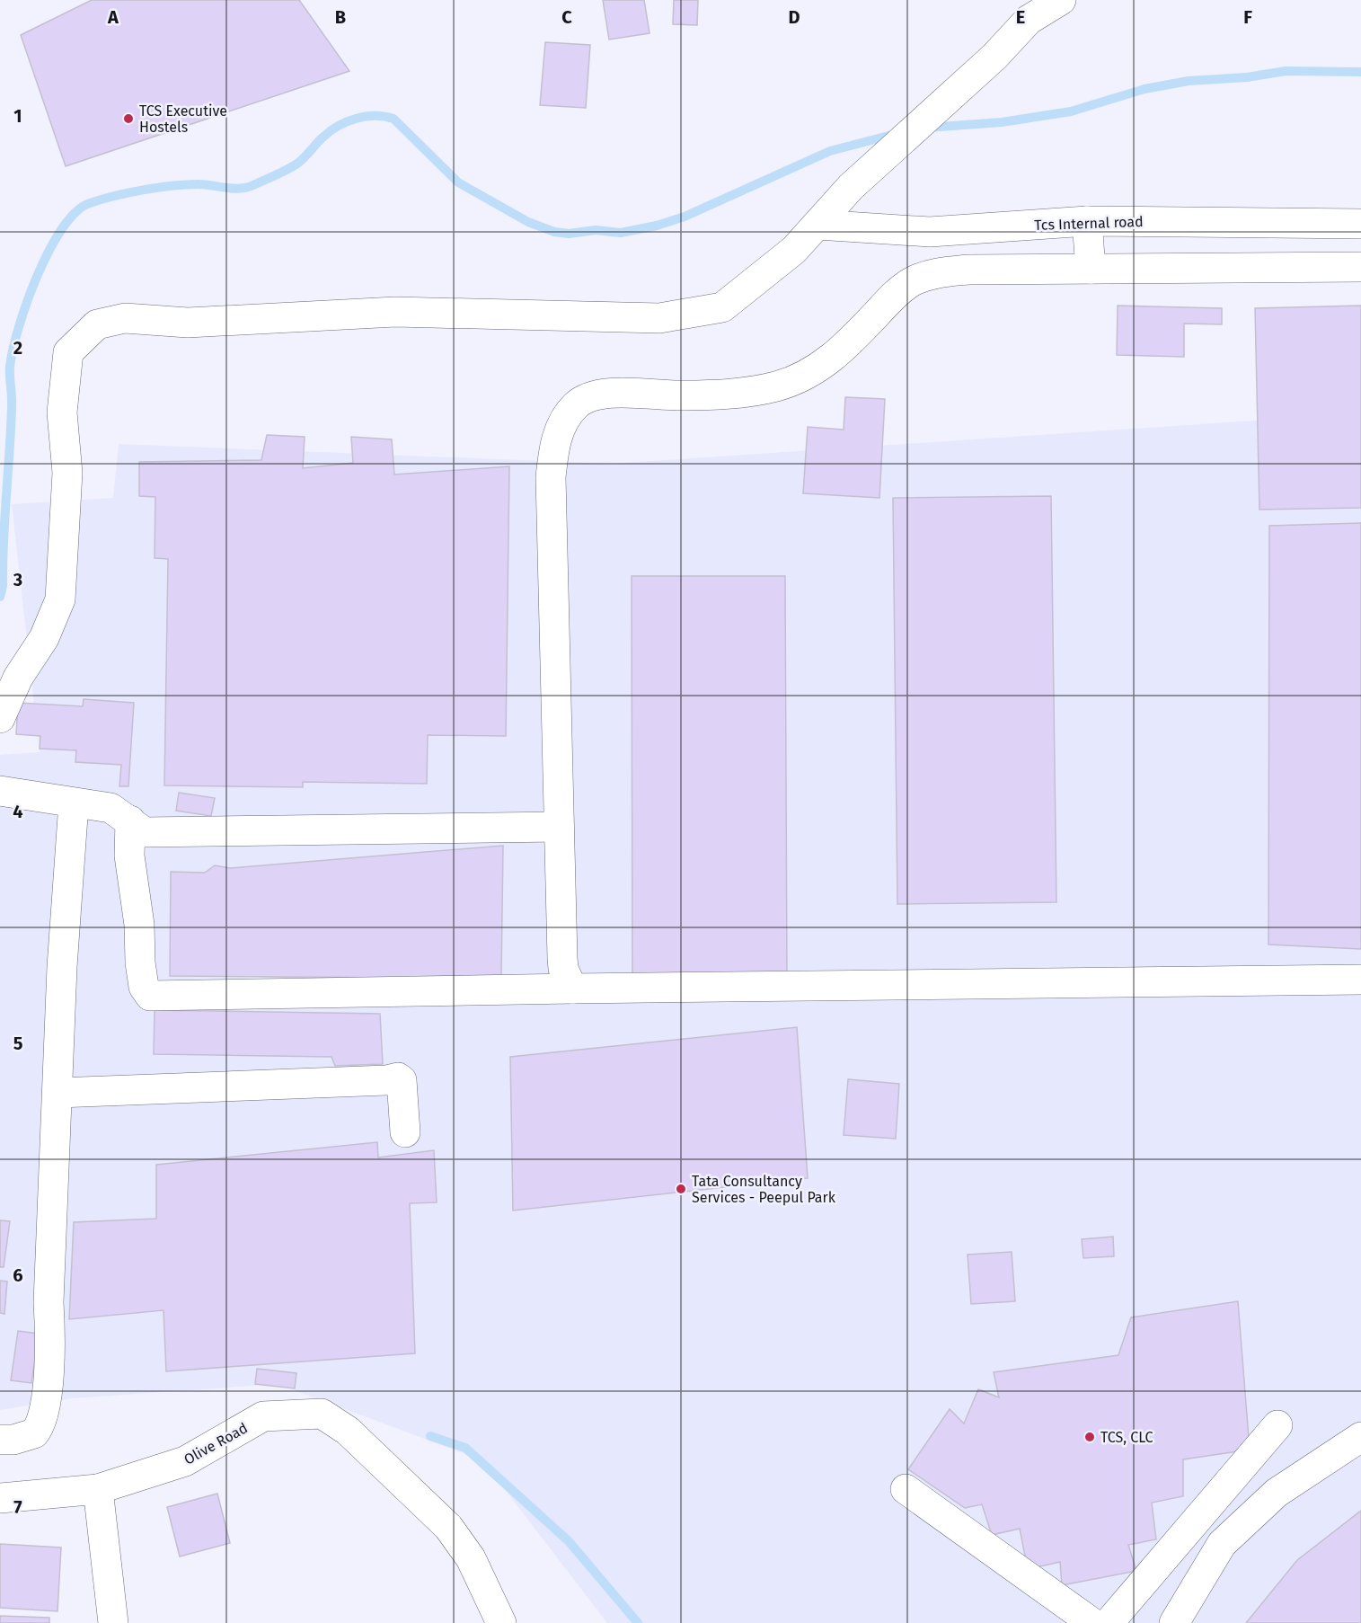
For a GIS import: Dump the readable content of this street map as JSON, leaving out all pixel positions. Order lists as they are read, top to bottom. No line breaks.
{"streets":{"street":["Tcs Internal road","Olive Road"]},"places":["TCS Executive Hostels","Tata Consultancy Services - Peepul Park","TCS, CLC"],"grid":{"columns":["A","B","C","D","E","F"],"rows":["1","2","3","4","5","6","7"]}}
